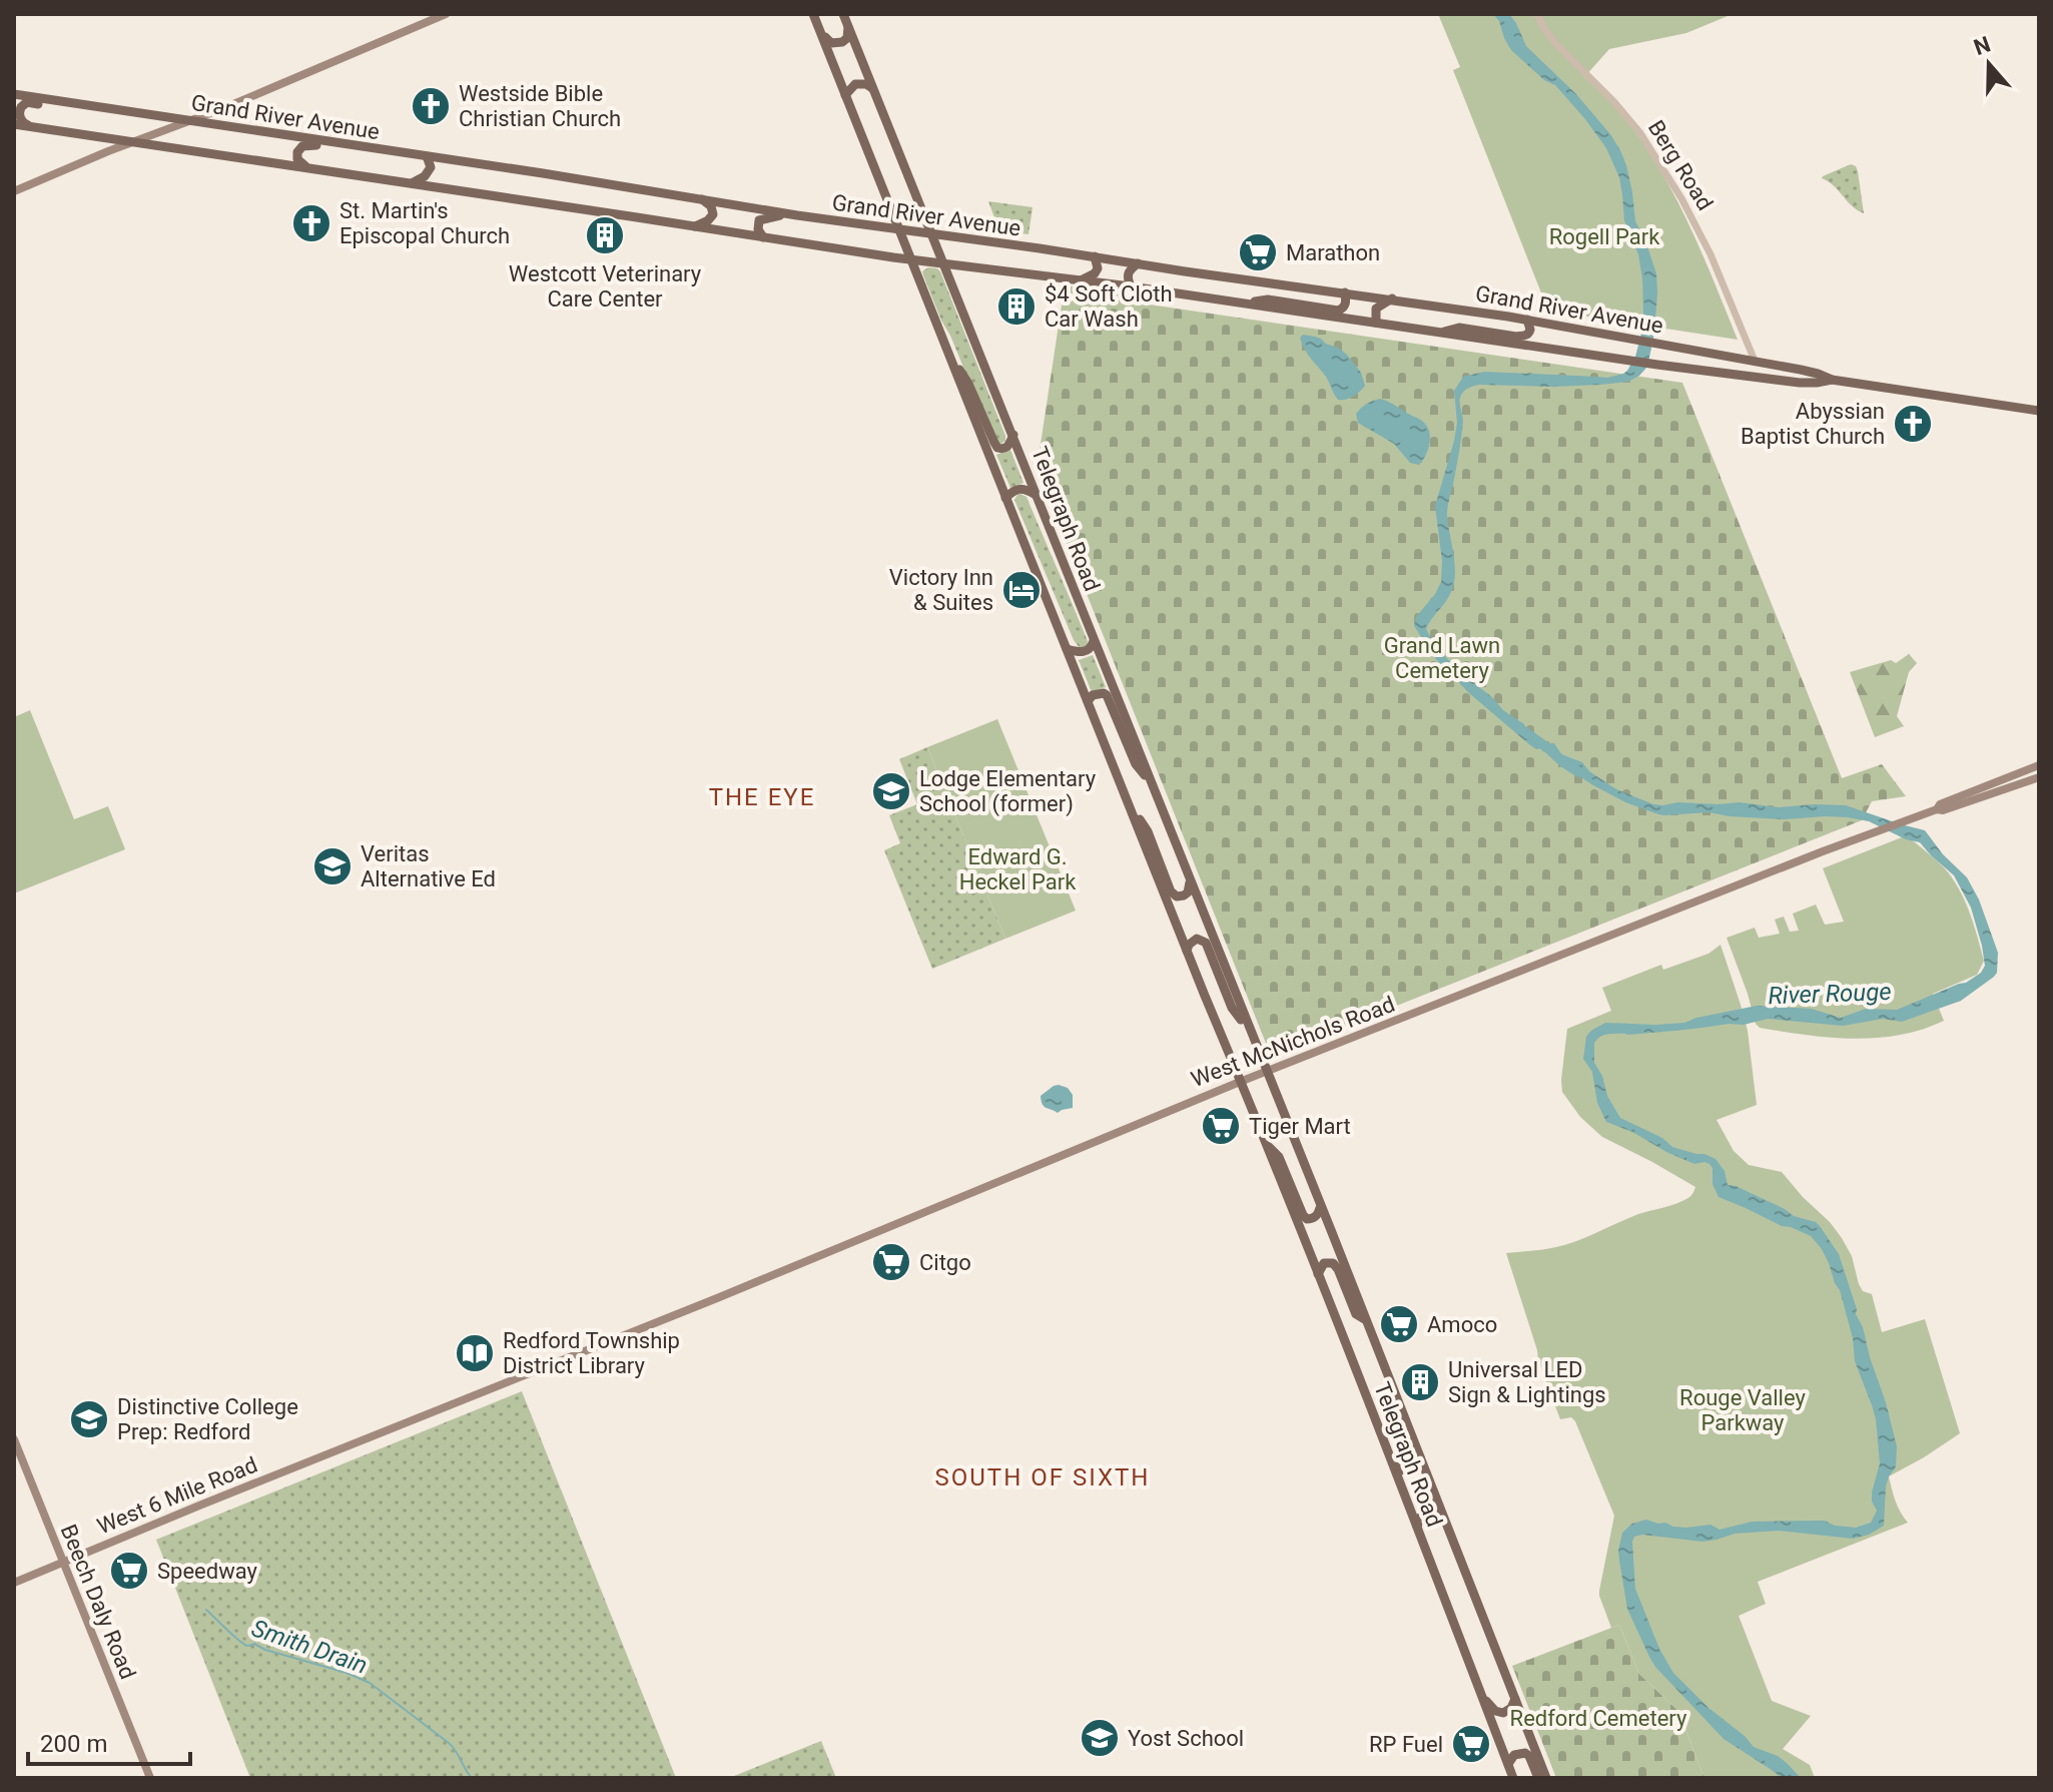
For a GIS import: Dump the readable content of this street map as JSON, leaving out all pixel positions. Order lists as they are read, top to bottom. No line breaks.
{"streets":{"main road":["Grand River Avenue","Telegraph Road","West McNichols Road","West 6 Mile Road","Beech Daly Road"],"street":["Berg Road"]},"crossings":[["Grand River Avenue","Berg Road"],["Grand River Avenue","Telegraph Road"],["Telegraph Road","West McNichols Road"],["West McNichols Road","West 6 Mile Road"],["West 6 Mile Road","Beech Daly Road"]],"districts":["THE EYE","SOUTH OF SIXTH"],"water":["River Rouge","Smith Drain"],"parks":["Rogell Park","Grand Lawn Cemetery","Edward G. Heckel Park","Rouge Valley Parkway","Redford Cemetery"],"places":{"church":["Westside Bible Christian Church","St. Martin's Episcopal Church","Abyssian Baptist Church"],"building":["Westcott Veterinary Care Center","$4 Soft Cloth Car Wash","Universal LED Sign & Lightings"],"supermarket":["Marathon","Tiger Mart","Citgo","Amoco","Speedway","RP Fuel"],"hotel":["Victory Inn & Suites"],"school or university":["Lodge Elementary School (former)","Veritas Alternative Ed","Distinctive College Prep: Redford","Yost School"],"library":["Redford Township District Library"]},"scale_bar":"200 m","north":"top"}
